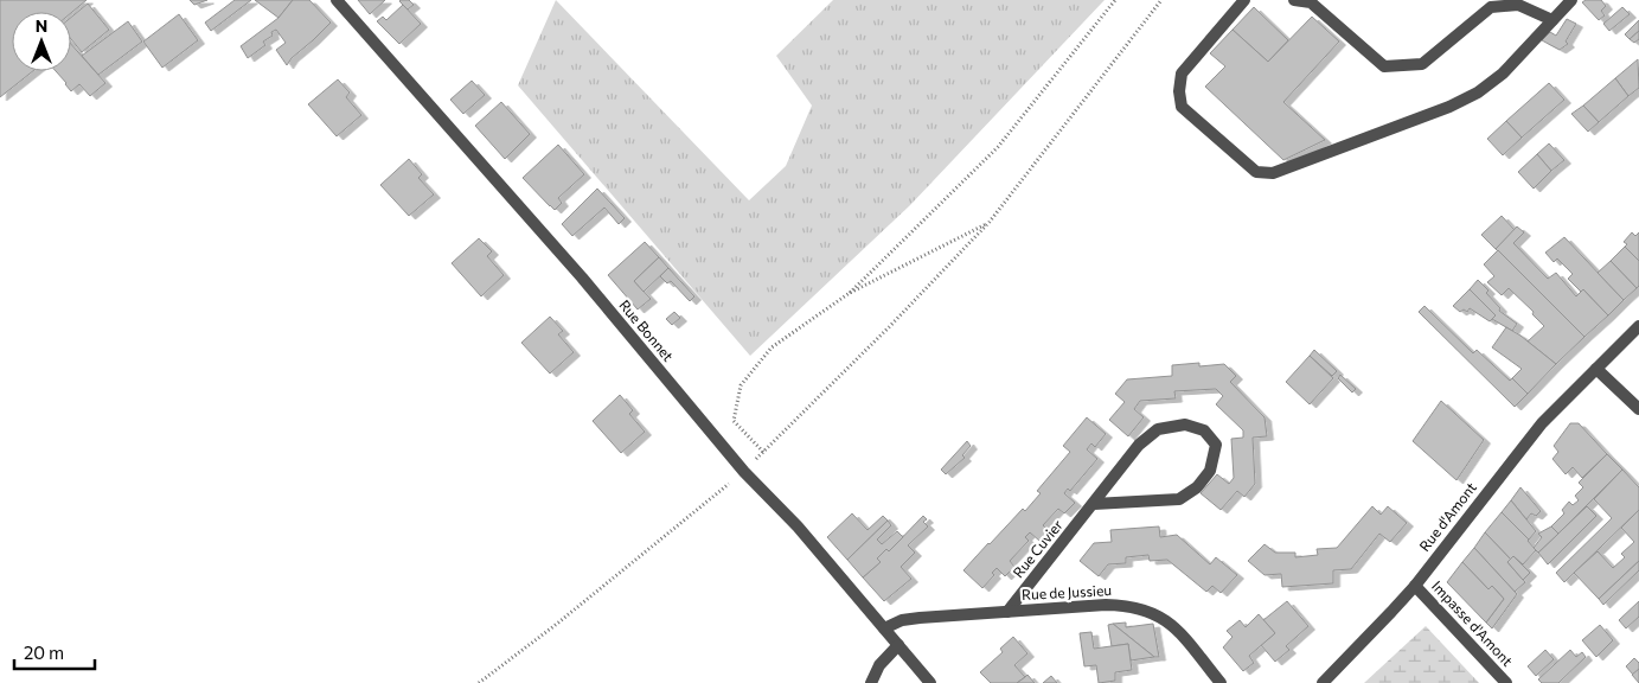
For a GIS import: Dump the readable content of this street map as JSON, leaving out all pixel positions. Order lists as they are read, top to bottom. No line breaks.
{"streets":{"street":["Rue Bonnet","Rue d'Amont","Rue Cuvier","Rue de Jussieu","Impasse d'Amont"]},"crossings":[["Rue Bonnet","Rue de Jussieu"],["Rue d'Amont","Impasse d'Amont"],["Rue Cuvier","Rue de Jussieu"]],"scale_bar":"20 m","north":"top"}
